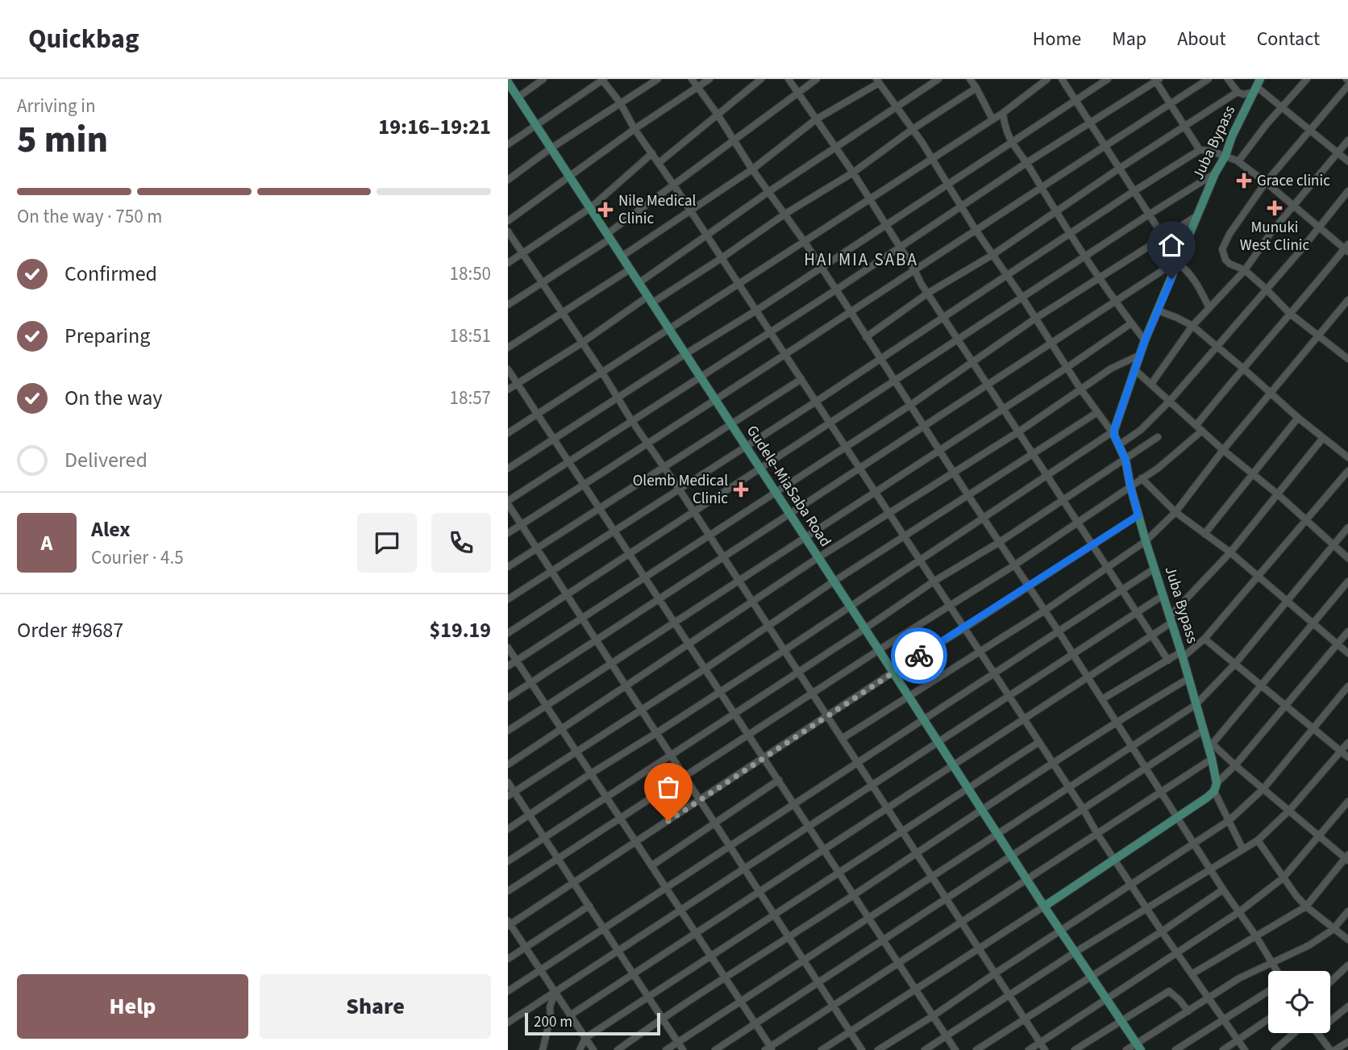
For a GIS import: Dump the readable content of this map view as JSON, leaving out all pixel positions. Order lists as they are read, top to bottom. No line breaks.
{"streets":{"main road":["Juba Bypass","Gudele-MiaSaba Road"]},"districts":["HAI MIA SABA"],"places":{"health":["Grace clinic","Munuki West Clinic","Nile Medical Clinic","Olemb Medical Clinic"]},"scale_bar":"200 m","page":{"header":"Quickbag","nav":["Home","Map","About","Contact"],"heading":["5 min","Arriving in","19:16–19:21"],"panel":["Alex","Courier · 4.5","Order #9687","$19.19"],"bar":"On the way · 750 m","list":[["Confirmed","18:50"],["Preparing","18:51"],["On the way","18:57"],"Delivered"],"round":"A","buttons":["Help","Share"],"scale":"200 m"}}
